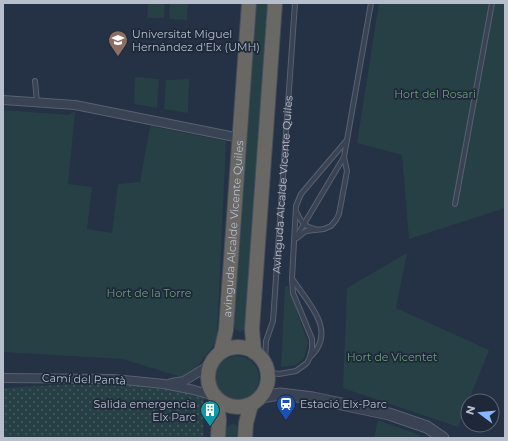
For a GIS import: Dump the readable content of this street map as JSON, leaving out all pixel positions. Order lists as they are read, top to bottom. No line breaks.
{"streets":{"highway":["Avinguda Alcalde Vicente Quiles","avinguda Alcalde Vicente Quiles"],"street":["Camí del Pantà"]},"crossings":[["Avinguda Alcalde Vicente Quiles","avinguda Alcalde Vicente Quiles"],["Avinguda Alcalde Vicente Quiles","Camí del Pantà"],["avinguda Alcalde Vicente Quiles","Camí del Pantà"]],"parks":["Hort del Rosari","Hort de la Torre","Hort de Vicentet"],"places":{"school or university":["Universitat Miguel Hernández d'Elx (UMH)"],"station":["Estació Elx-Parc"],"building":["Salida emergencia Elx Parc"]},"north":"left"}
